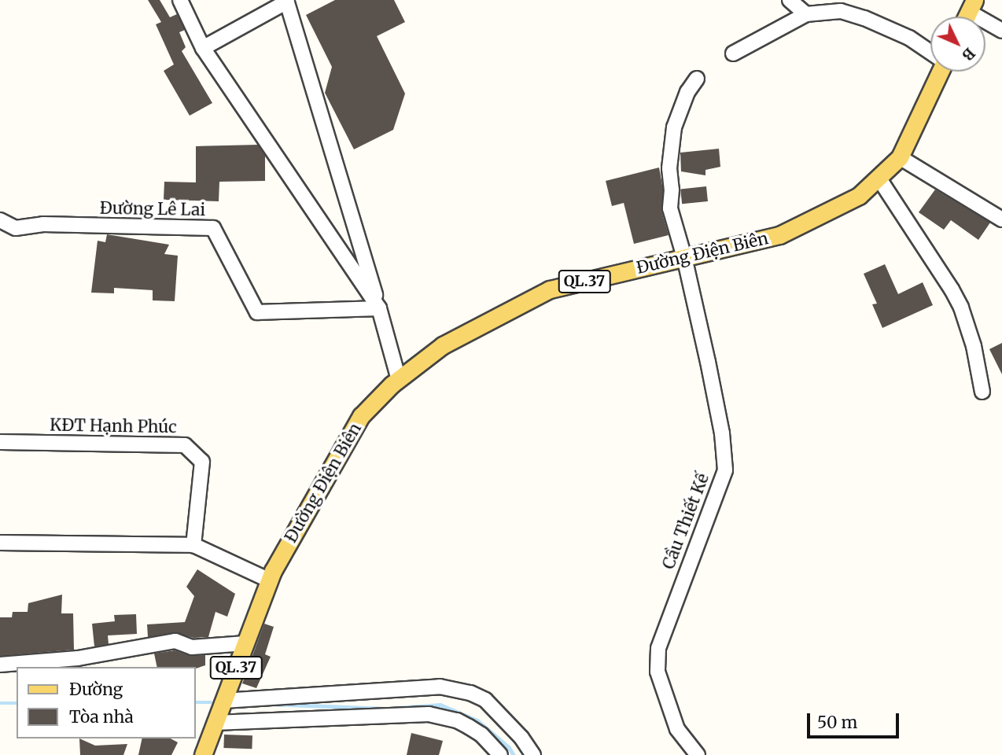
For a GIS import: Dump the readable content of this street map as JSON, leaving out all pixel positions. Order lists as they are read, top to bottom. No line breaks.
{"streets":{"main road":["Đường Điện Biên","QL.37"],"street":["Đường Lê Lai","KĐT Hạnh Phúc","Cầu Thiết Kế"]},"crossings":[["Đường Điện Biên","Cầu Thiết Kế"]],"legend":["Đường","Tòa nhà"],"scale_bar":"50 m","north":"bottom right"}
